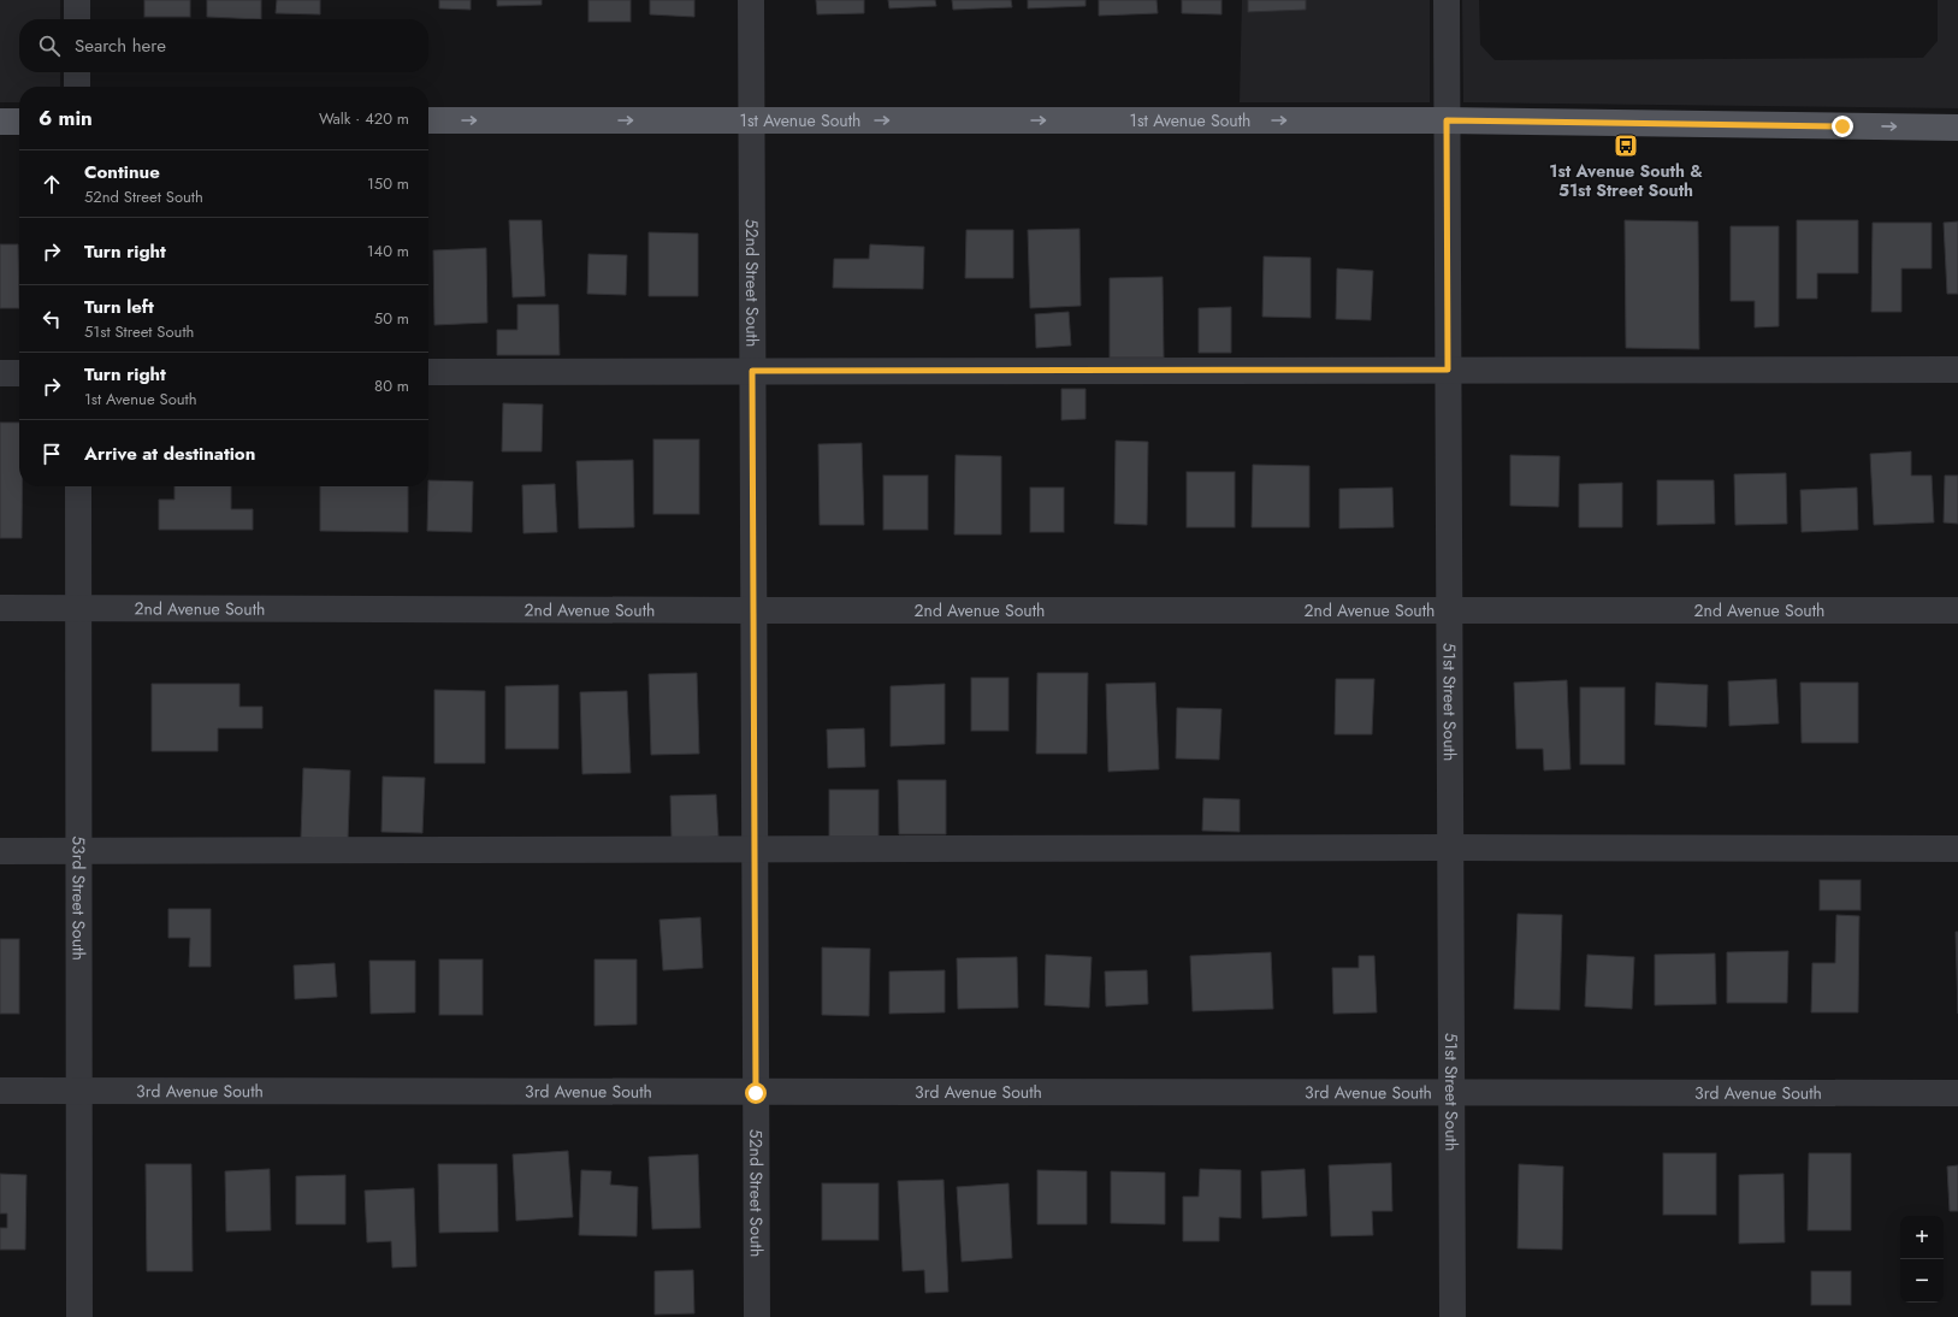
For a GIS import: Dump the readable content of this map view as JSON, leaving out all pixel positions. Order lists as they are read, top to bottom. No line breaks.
{"streets":{"main road":["1st Avenue South"],"street":["52nd Street South","2nd Avenue South","51st Street South","53rd Street South","3rd Avenue South"]},"crossings":[["1st Avenue South","52nd Street South"],["1st Avenue South","51st Street South"],["52nd Street South","2nd Avenue South"],["52nd Street South","3rd Avenue South"],["2nd Avenue South","51st Street South"],["2nd Avenue South","53rd Street South"],["51st Street South","3rd Avenue South"],["53rd Street South","3rd Avenue South"]],"one_way":["1st Avenue South"],"places":{"bus stop":["1st Avenue South & 51st Street South"]},"page":{"search":"Search here","heading":["6 min","Walk · 420 m"],"list":[["Continue","52nd Street South","150 m"],["Turn right","140 m"],["Turn left","51st Street South","50 m"],["Turn right","1st Avenue South","80 m"],"Arrive at destination"],"map_buttons":["+","−"]}}
